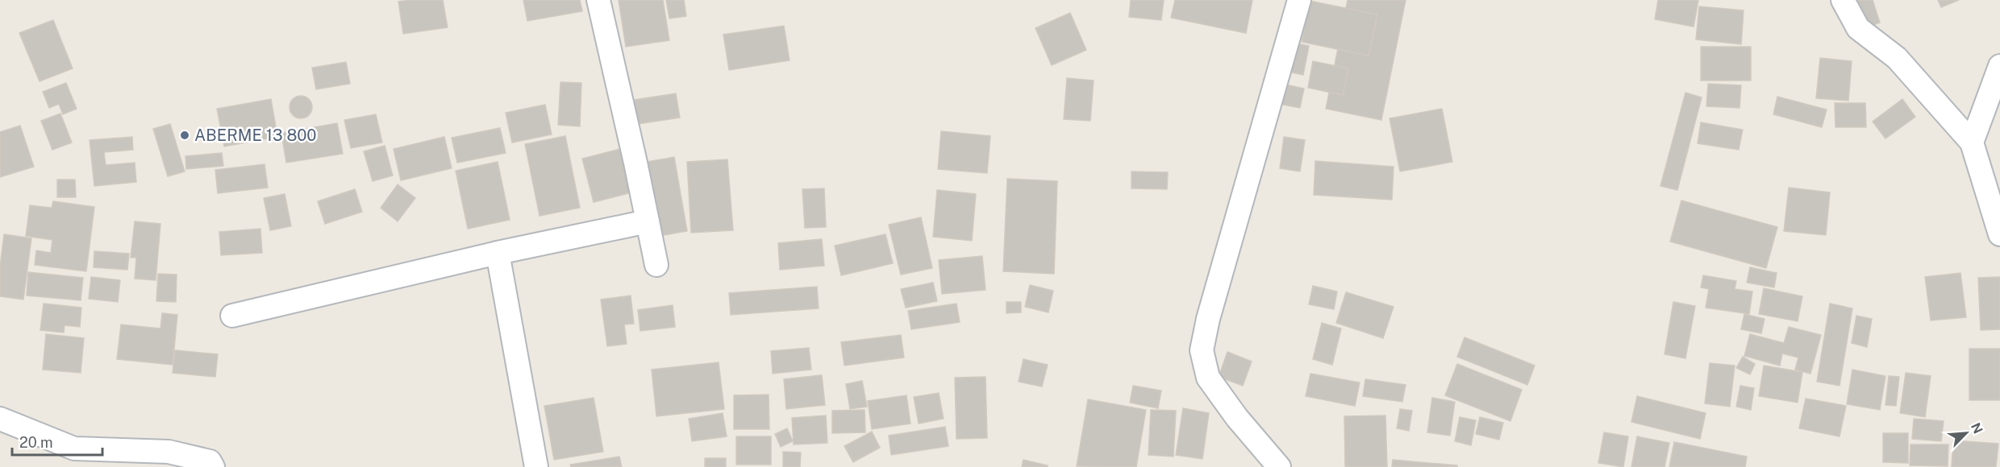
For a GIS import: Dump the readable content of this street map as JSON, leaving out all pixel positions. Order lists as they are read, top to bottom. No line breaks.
{"places":["ABERME 13 800"],"scale_bar":"20 m","north":"top right"}
